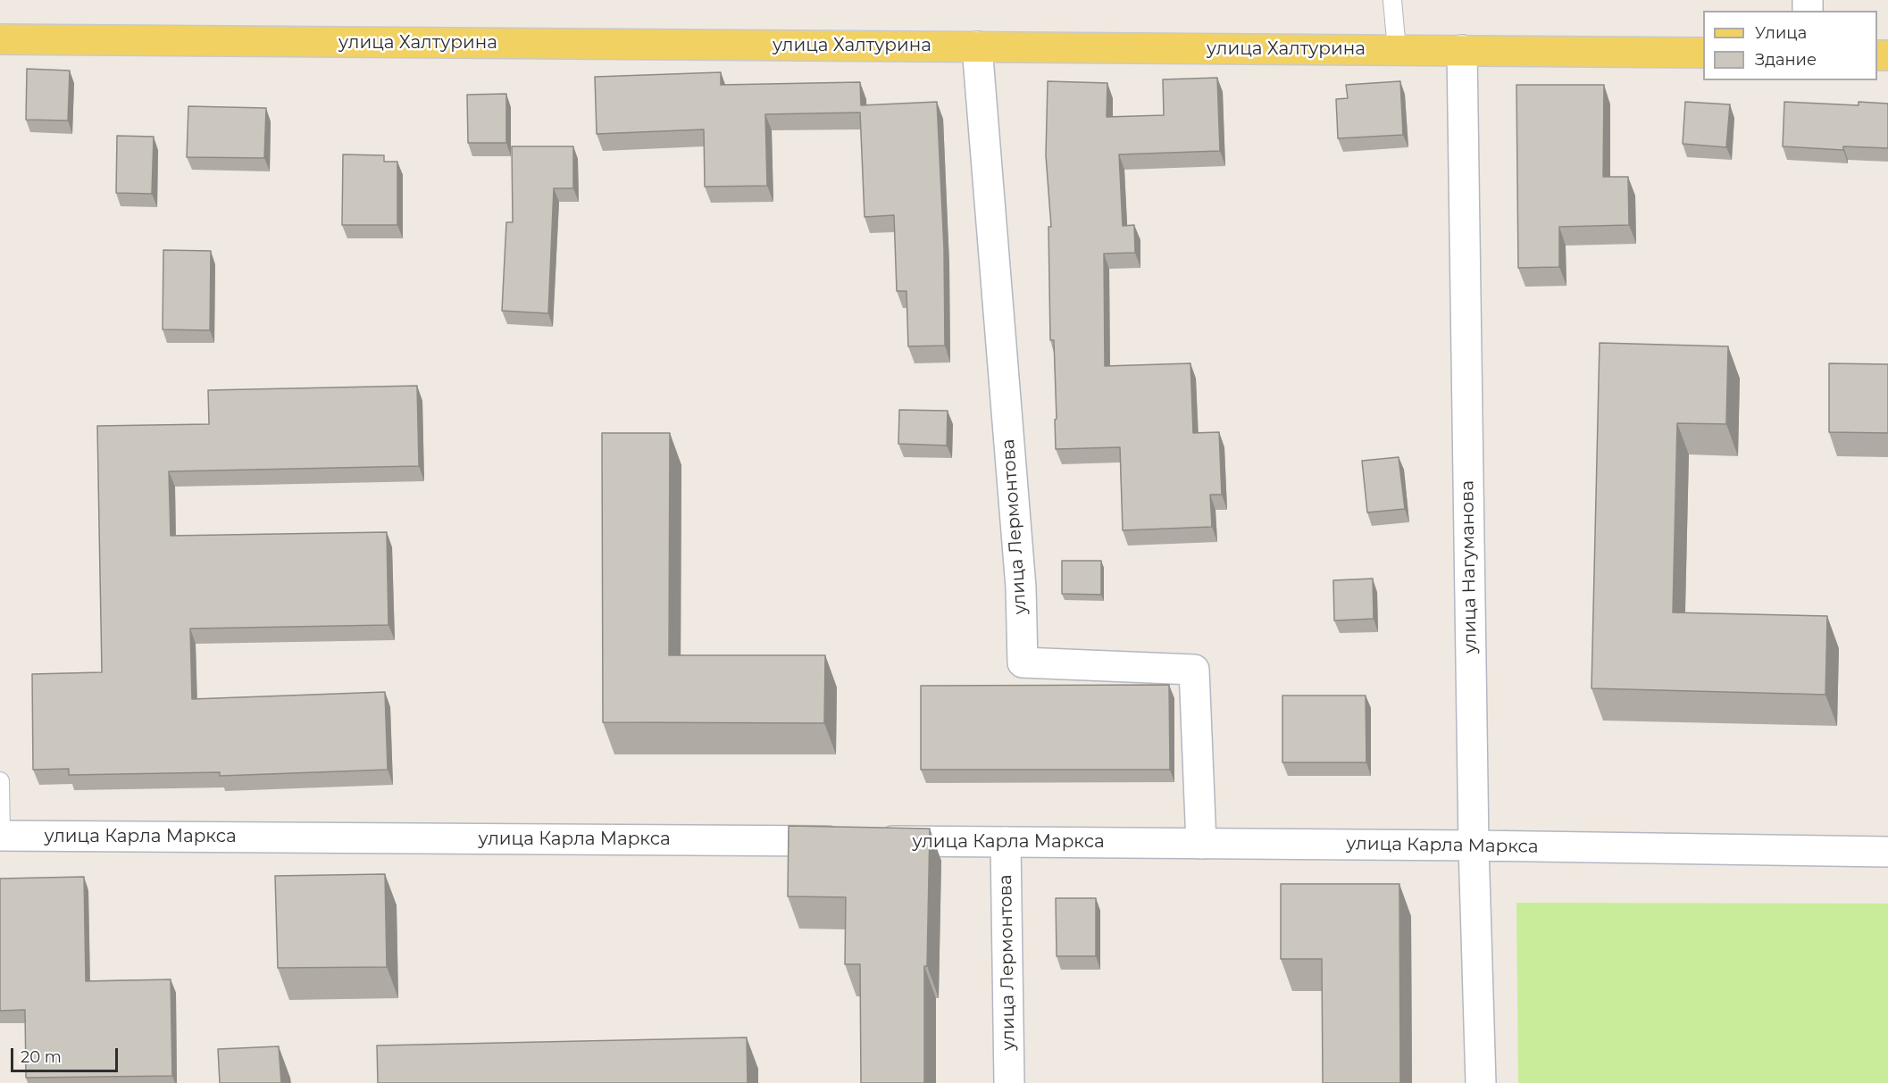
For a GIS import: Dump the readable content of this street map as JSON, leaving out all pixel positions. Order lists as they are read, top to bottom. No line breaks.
{"streets":{"main road":["улица Халтурина"],"street":["улица Лермонтова","улица Нагуманова","улица Карла Маркса"]},"crossings":[["улица Халтурина","улица Лермонтова"],["улица Халтурина","улица Нагуманова"],["улица Лермонтова","улица Карла Маркса"],["улица Нагуманова","улица Карла Маркса"]],"legend":["Улица","Здание"],"scale_bar":"20 m"}
